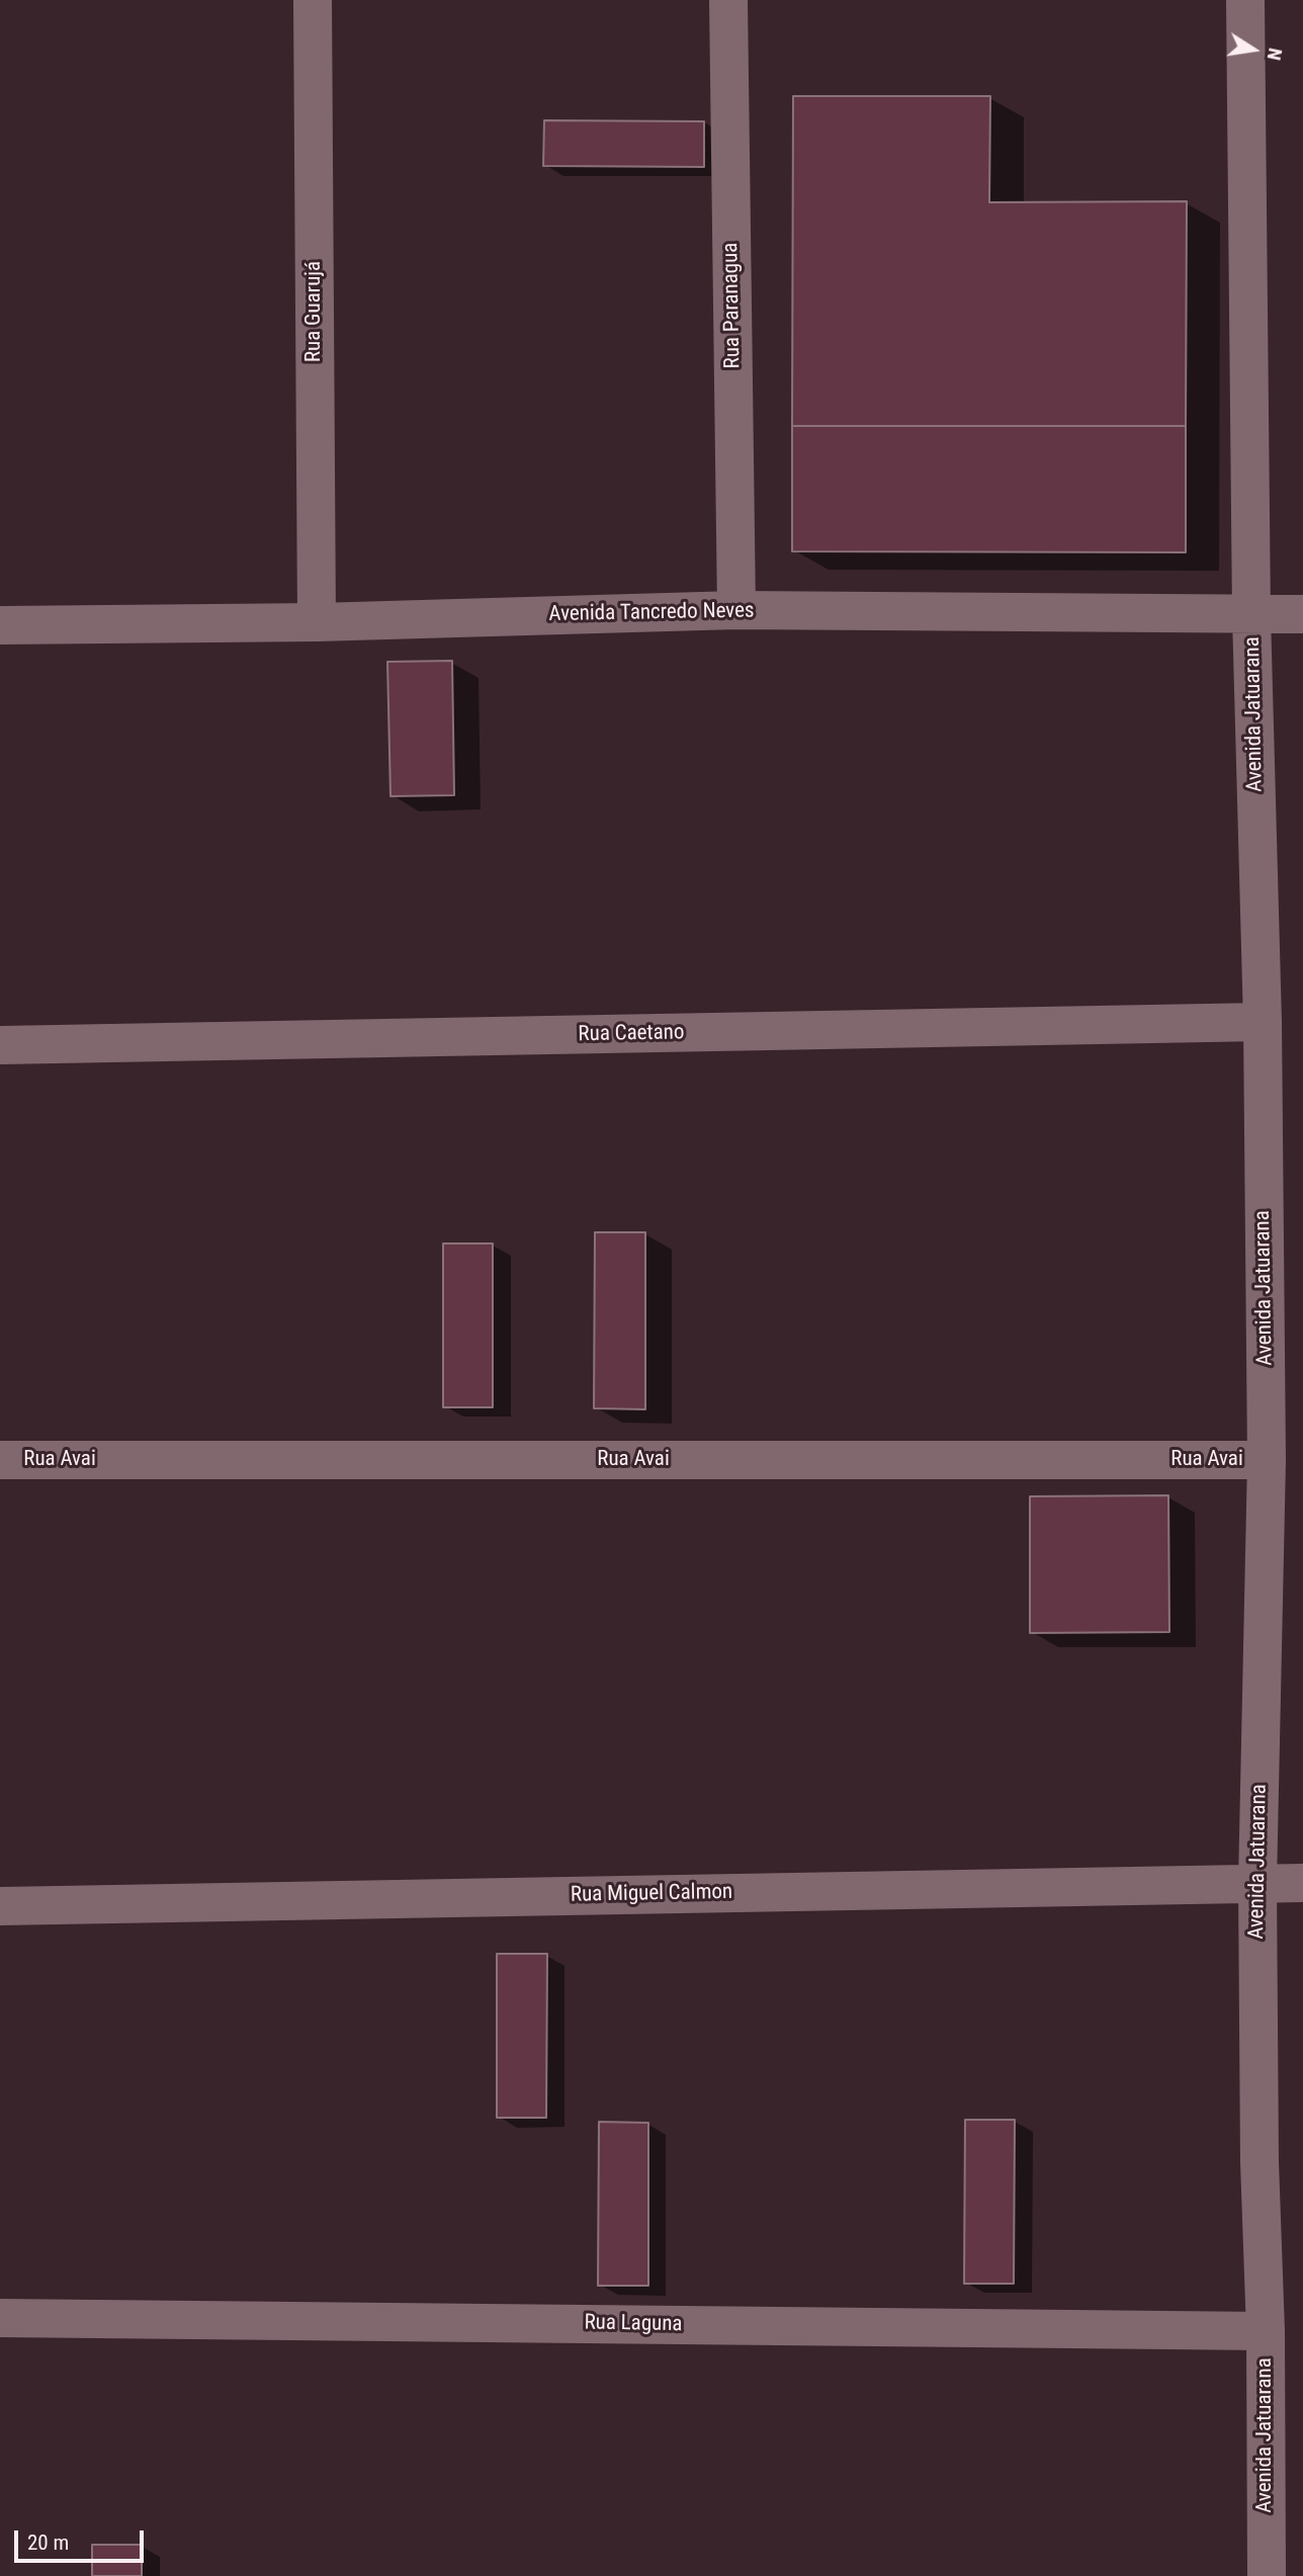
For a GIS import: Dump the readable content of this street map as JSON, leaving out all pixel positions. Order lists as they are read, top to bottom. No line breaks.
{"streets":{"street":["Rua Paranagua","Rua Guarujá","Avenida Tancredo Neves","Avenida Jatuarana","Rua Caetano","Rua Avai","Rua Miguel Calmon","Rua Laguna"]},"crossings":[["Rua Paranagua","Avenida Tancredo Neves"],["Rua Guarujá","Avenida Tancredo Neves"],["Avenida Tancredo Neves","Avenida Jatuarana"],["Avenida Jatuarana","Rua Caetano"],["Avenida Jatuarana","Rua Avai"],["Avenida Jatuarana","Rua Miguel Calmon"],["Avenida Jatuarana","Rua Laguna"]],"scale_bar":"20 m","north":"right"}
